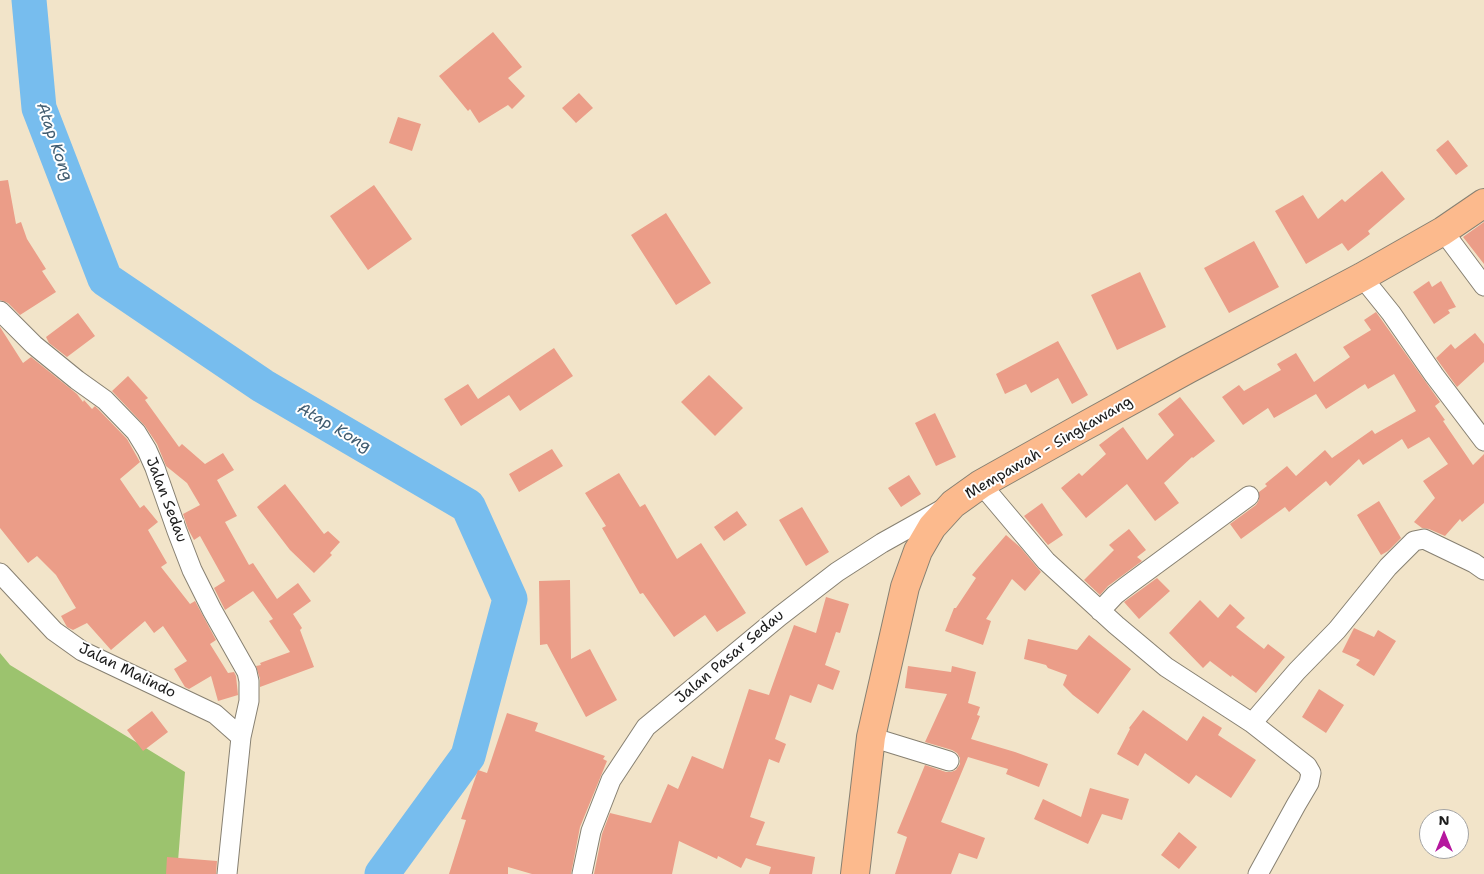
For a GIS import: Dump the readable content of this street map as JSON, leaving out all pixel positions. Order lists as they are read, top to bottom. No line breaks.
{"streets":{"highway":["Mempawah - Singkawang"],"street":["Jalan Sedau","Jalan Pasar Sedau","Jalan Malindo"]},"crossings":[["Mempawah - Singkawang","Jalan Pasar Sedau"],["Jalan Sedau","Jalan Malindo"]],"water":["Atap Kong"],"north":"top"}
